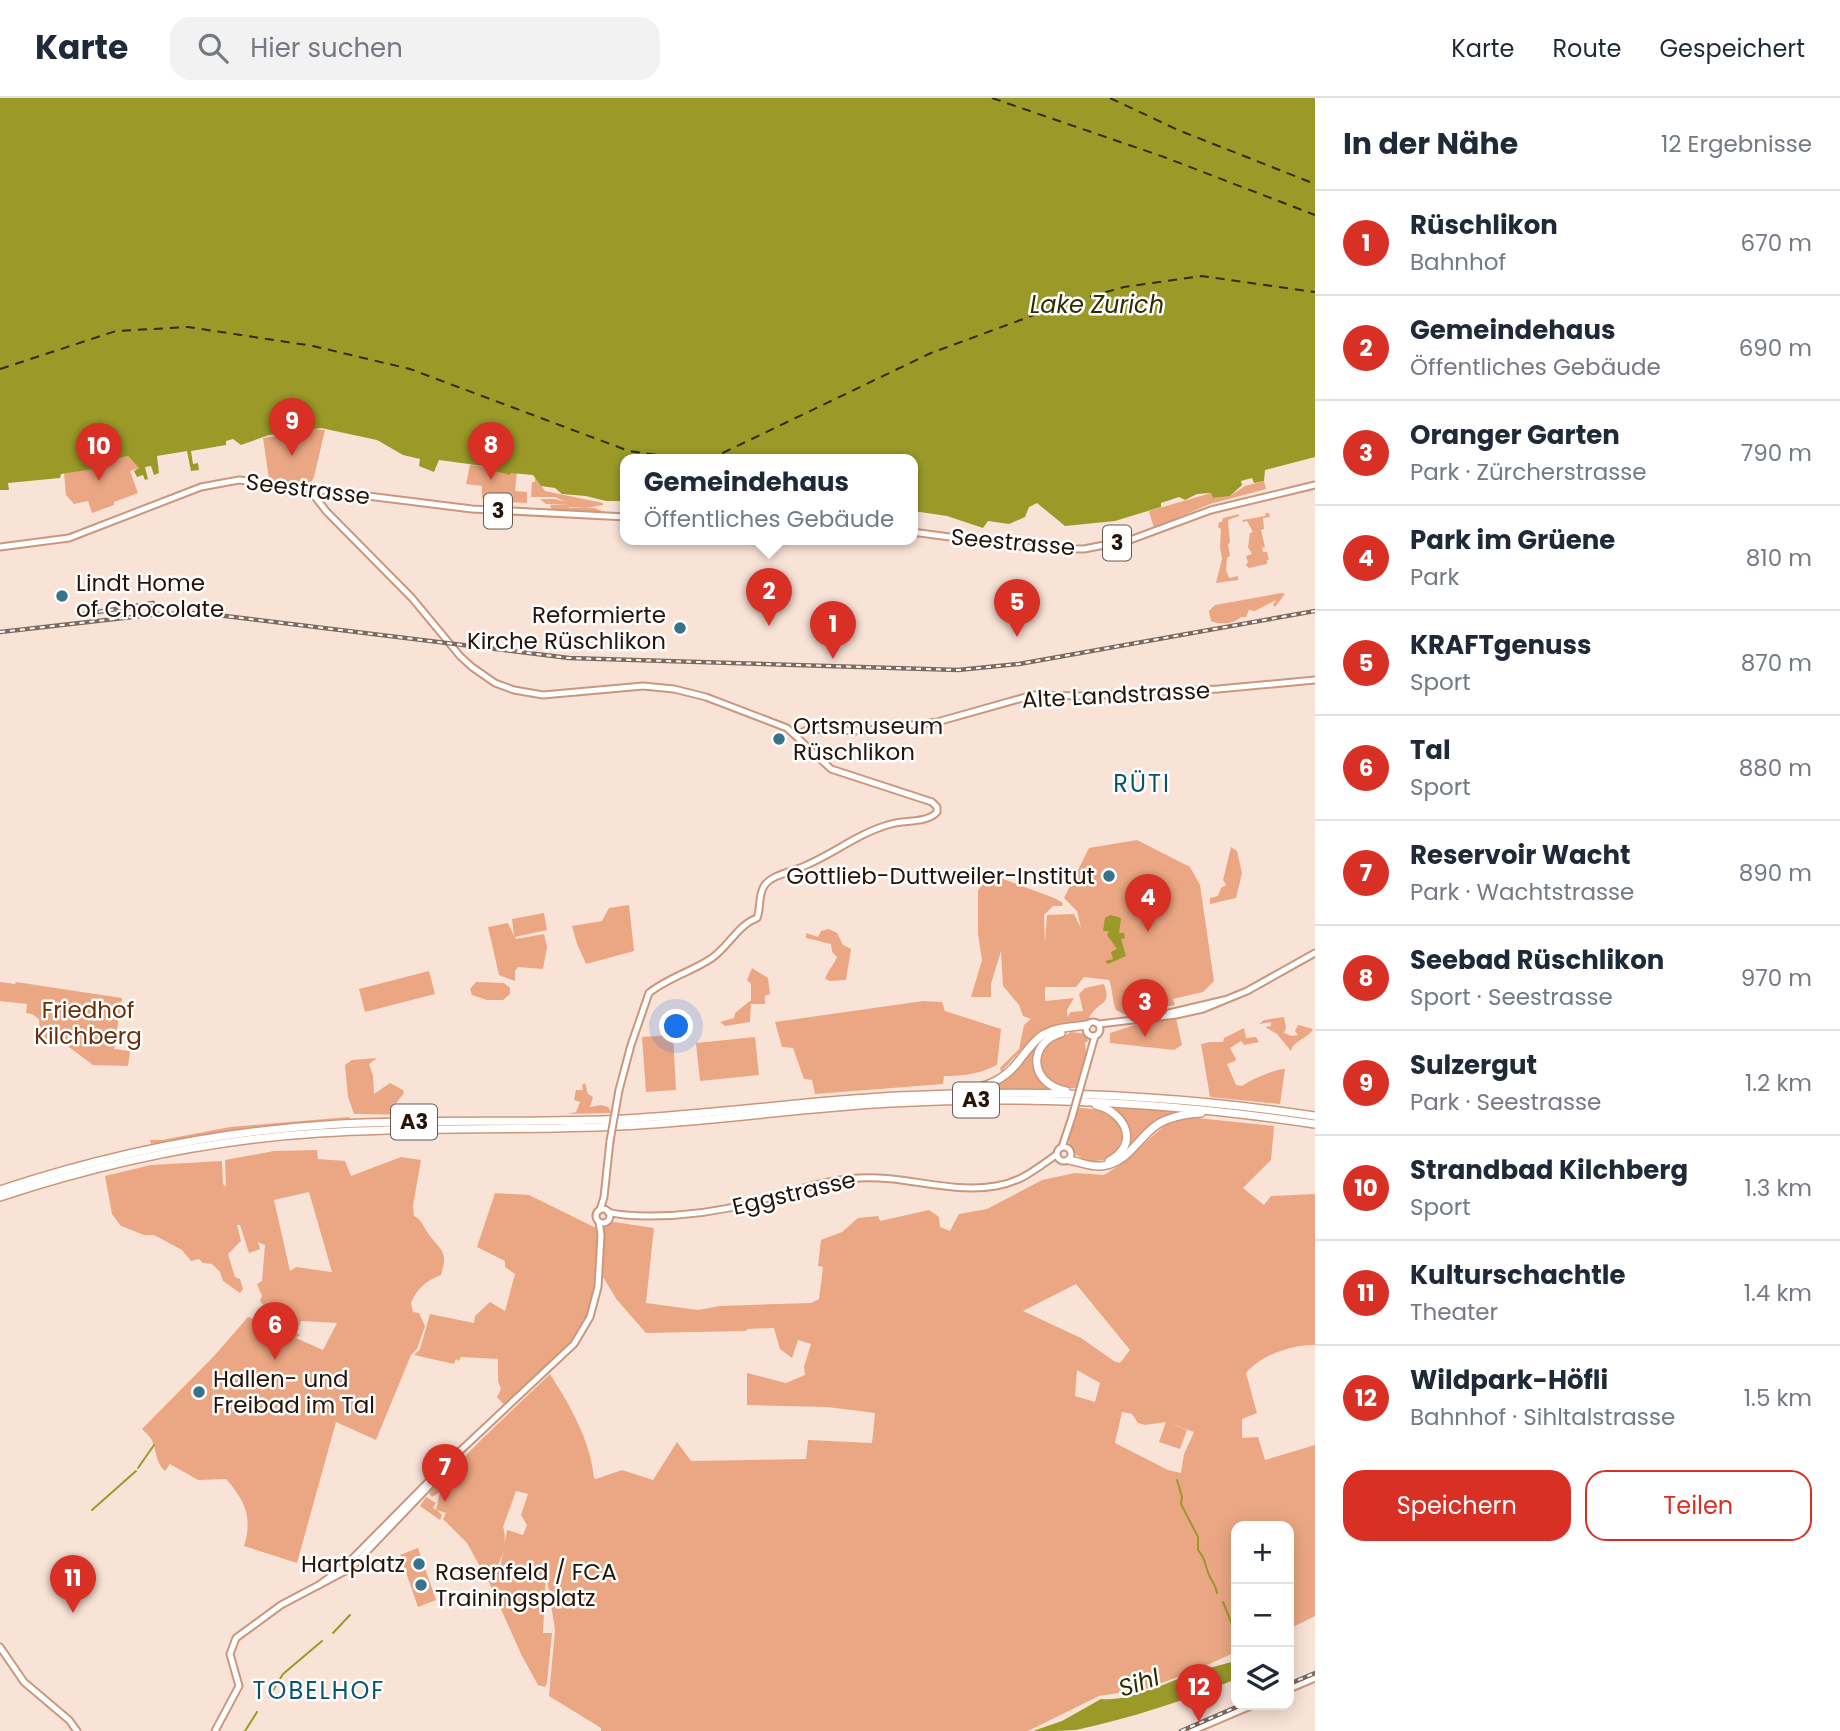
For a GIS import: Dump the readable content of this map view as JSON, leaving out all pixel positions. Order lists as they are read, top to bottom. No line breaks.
{"streets":{"highway":["A3"],"main road":["Seestrasse","3","Alte Landstrasse","Eggstrasse"]},"districts":["RÜTI","TOBELHOF"],"water":["Lake Zurich","Sihl"],"parks":["Friedhof Kilchberg"],"places":["Lindt Home of Chocolate","Reformierte Kirche Rüschlikon","Ortsmuseum Rüschlikon","Gottlieb-Duttweiler-Institut","Hallen- und Freibad im Tal","Hartplatz","Rasenfeld / FCA Trainingsplatz"],"page":{"header":"Karte","search":"Hier suchen","nav":["Karte","Route","Gespeichert"],"heading":["In der Nähe","12 Ergebnisse"],"list":[{"mark":"1","name":"Rüschlikon","note":"Bahnhof","value":"670 m"},{"mark":"2","name":"Gemeindehaus","note":"Öffentliches Gebäude","value":"690 m"},{"mark":"3","name":"Oranger Garten","note":"Park · Zürcherstrasse","value":"790 m"},{"mark":"4","name":"Park im Grüene","note":"Park","value":"810 m"},{"mark":"5","name":"KRAFTgenuss","note":"Sport","value":"870 m"},{"mark":"6","name":"Tal","note":"Sport","value":"880 m"},{"mark":"7","name":"Reservoir Wacht","note":"Park · Wachtstrasse","value":"890 m"},{"mark":"8","name":"Seebad Rüschlikon","note":"Sport · Seestrasse","value":"970 m"},{"mark":"9","name":"Sulzergut","note":"Park · Seestrasse","value":"1.2 km"},{"mark":"10","name":"Strandbad Kilchberg","note":"Sport","value":"1.3 km"},{"mark":"11","name":"Kulturschachtle","note":"Theater","value":"1.4 km"},{"mark":"12","name":"Wildpark-Höfli","note":"Bahnhof · Sihltalstrasse","value":"1.5 km"}],"pins":["9","8","10","2","5","1","4","3","6","7","11","12"],"popup":["Gemeindehaus","Öffentliches Gebäude"],"buttons":["Speichern","Teilen"],"map_buttons":["+","−"]}}
